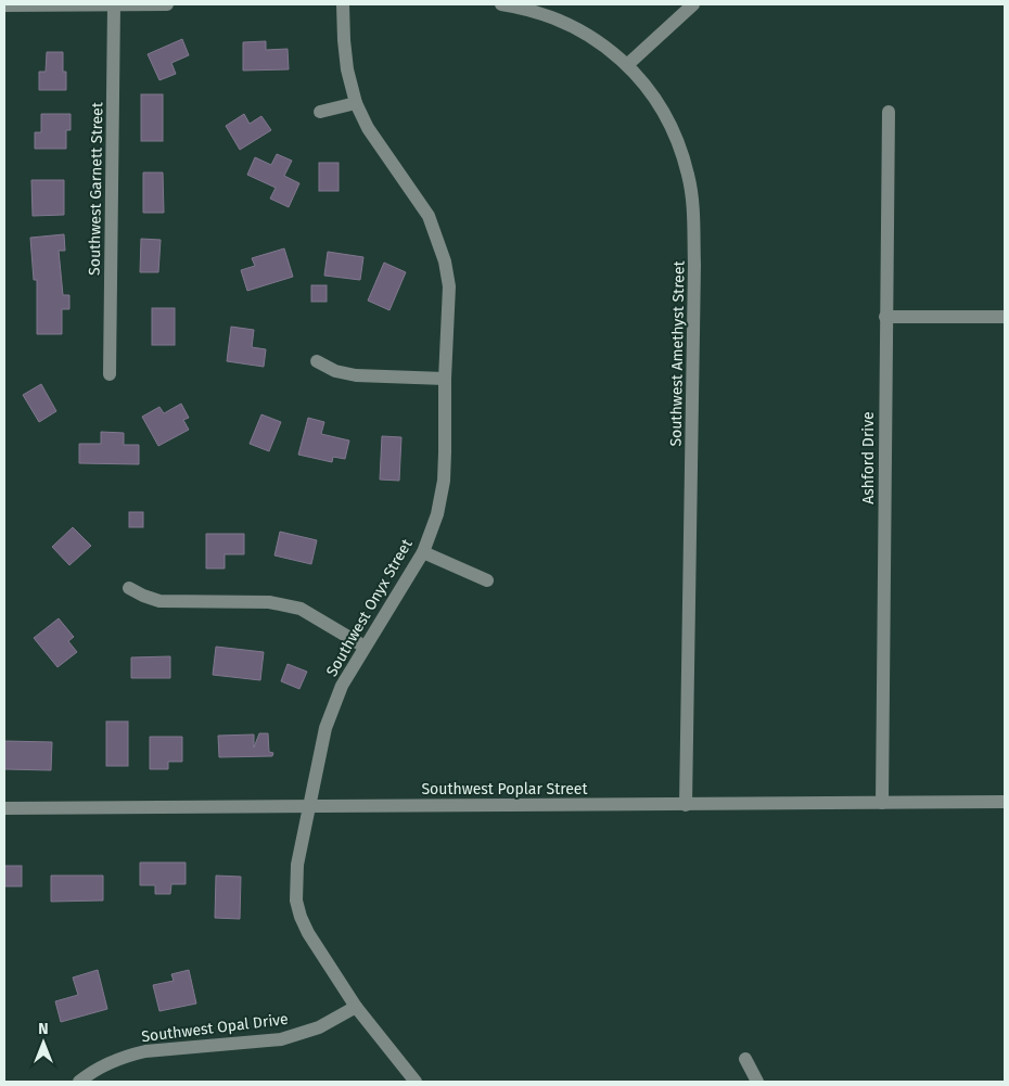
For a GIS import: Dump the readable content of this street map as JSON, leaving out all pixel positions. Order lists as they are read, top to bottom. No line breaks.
{"streets":{"street":["Southwest Garnett Street","Southwest Amethyst Street","Ashford Drive","Southwest Onyx Street","Southwest Poplar Street","Southwest Opal Drive"]},"crossings":[["Southwest Amethyst Street","Southwest Poplar Street"],["Ashford Drive","Southwest Poplar Street"],["Southwest Onyx Street","Southwest Poplar Street"],["Southwest Onyx Street","Southwest Opal Drive"]],"north":"top"}
